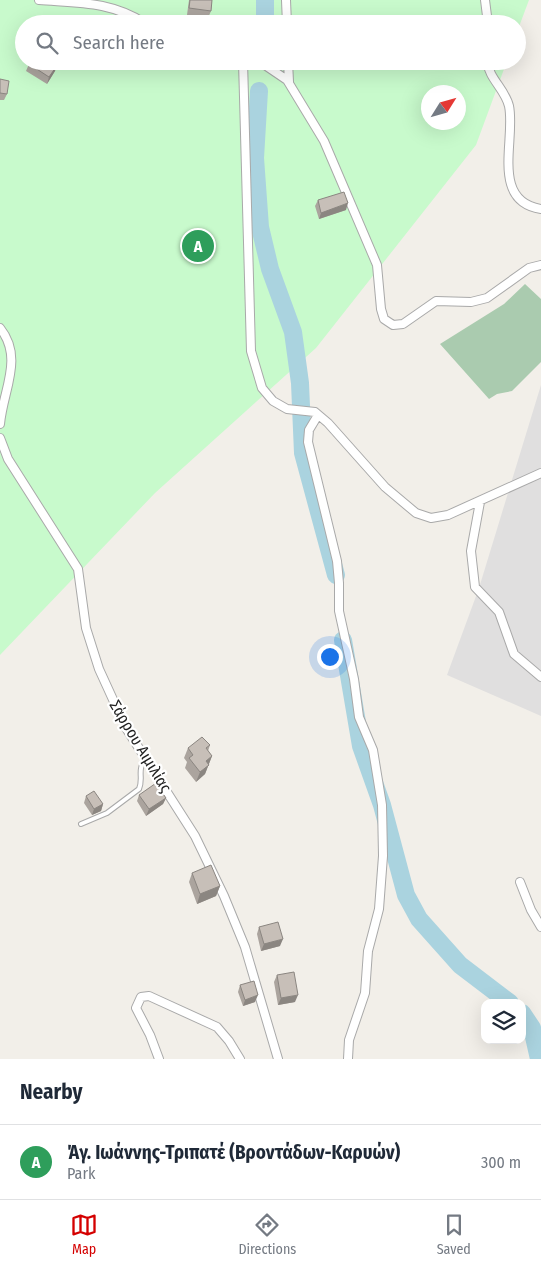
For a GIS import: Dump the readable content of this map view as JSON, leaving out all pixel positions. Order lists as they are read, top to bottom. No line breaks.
{"streets":{"street":["Σάρρου Αιμιλίας"]},"north":"top right","page":{"search":"Search here","pins":"A","heading":"Nearby","list":[{"mark":"A","name":"Άγ. Ιωάννης-Τριπατέ (Βροντάδων-Καρυών)","note":"Park","value":"300 m"}],"nav":["Map","Directions","Saved"]}}
